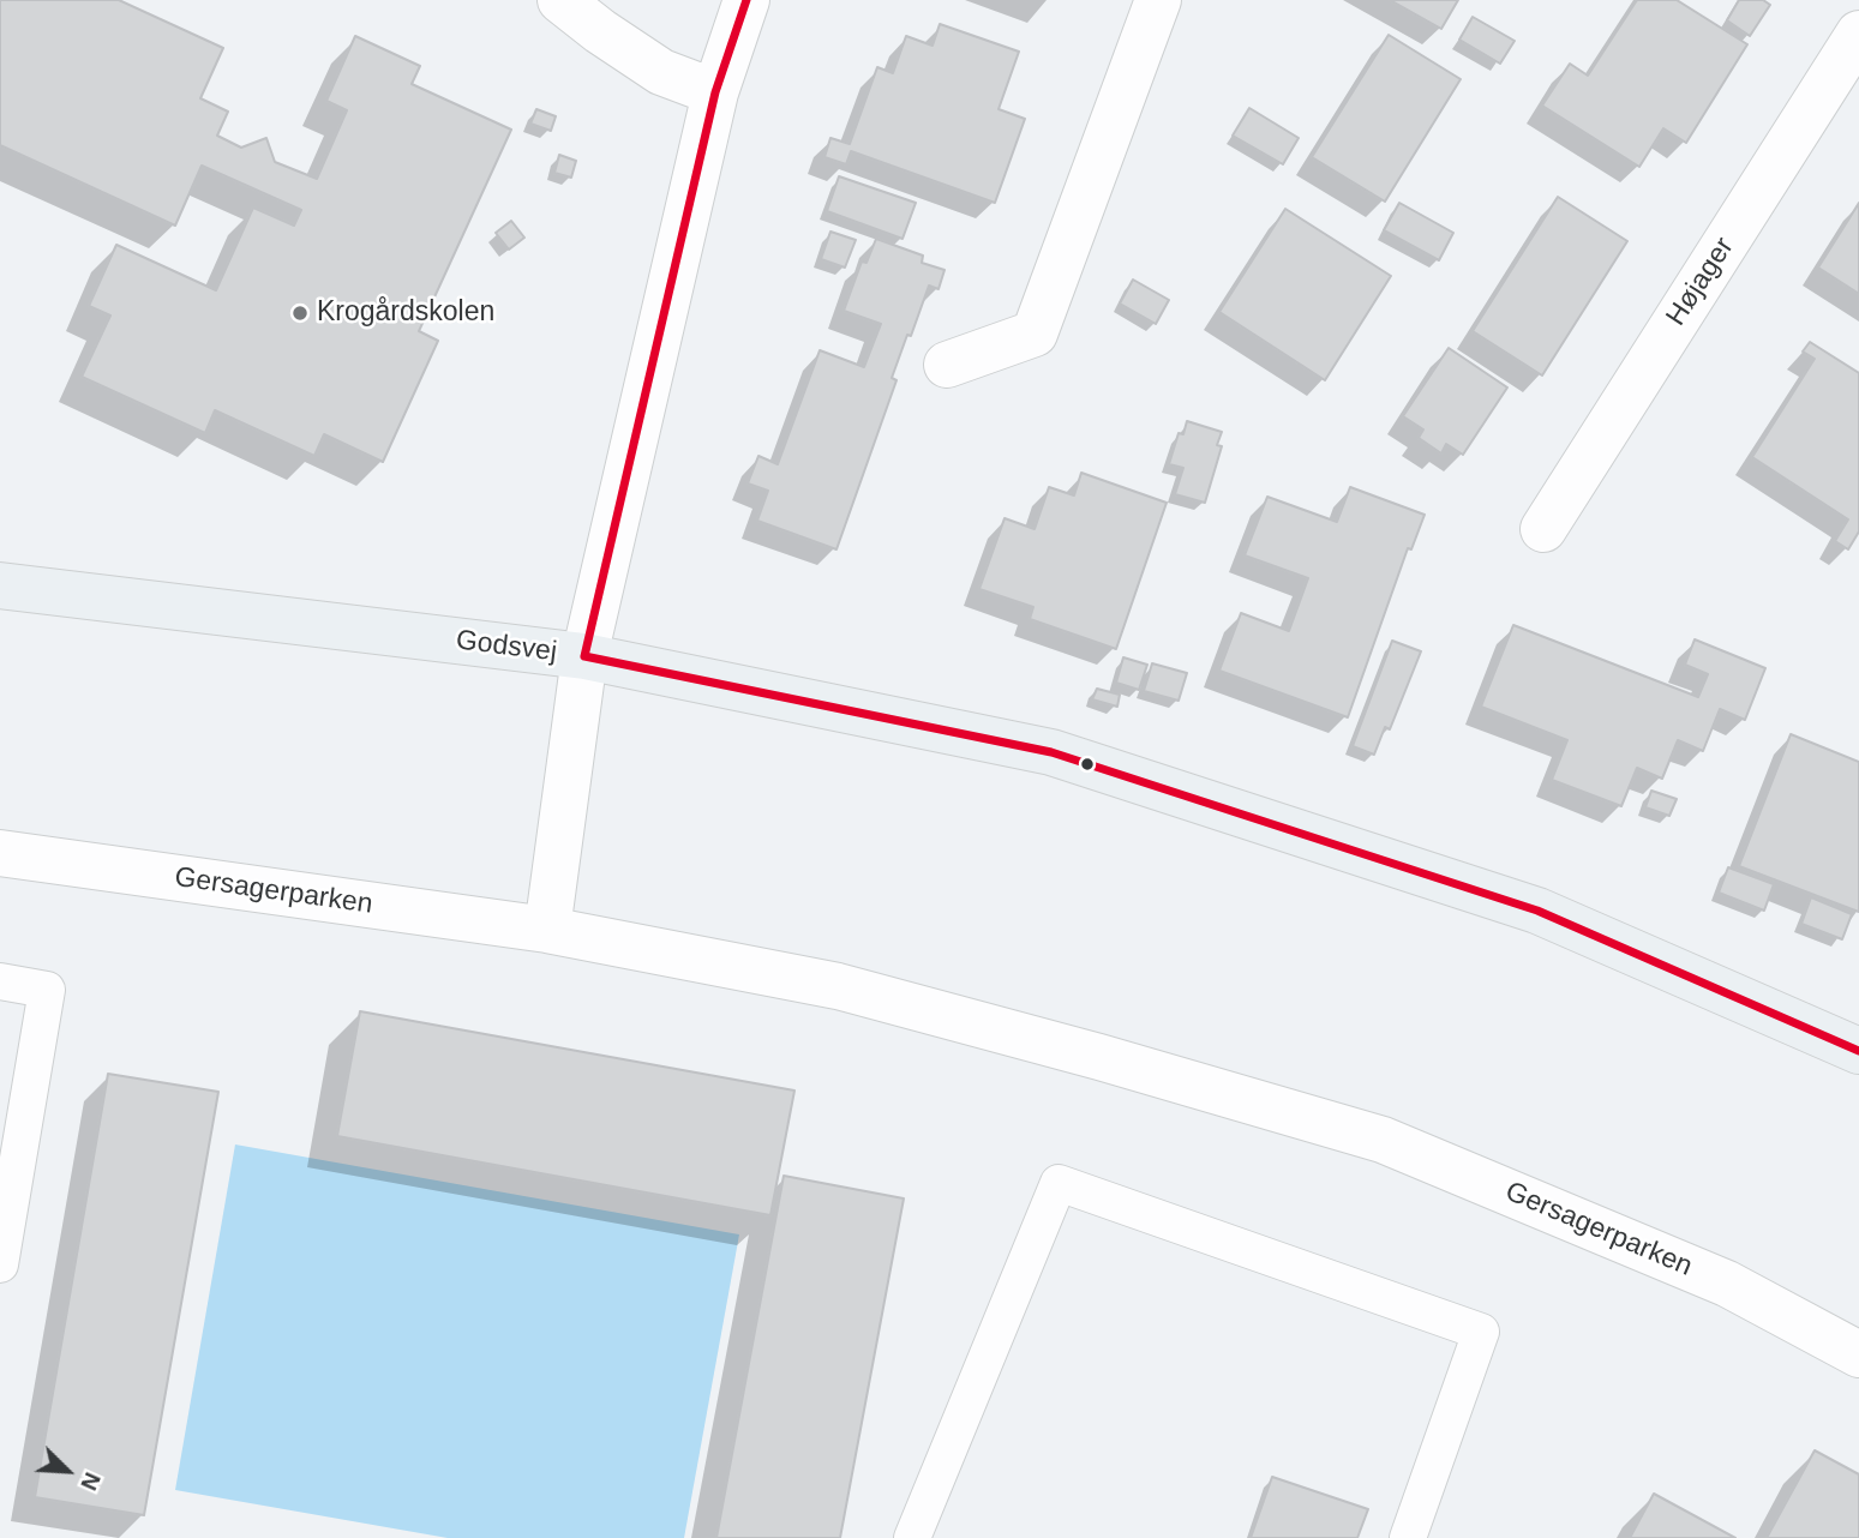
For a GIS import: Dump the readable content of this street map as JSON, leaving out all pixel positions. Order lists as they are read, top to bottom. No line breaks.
{"streets":{"street":["Højager","Godsvej","Gersagerparken"]},"places":["Krogårdskolen"],"north":"bottom right"}
